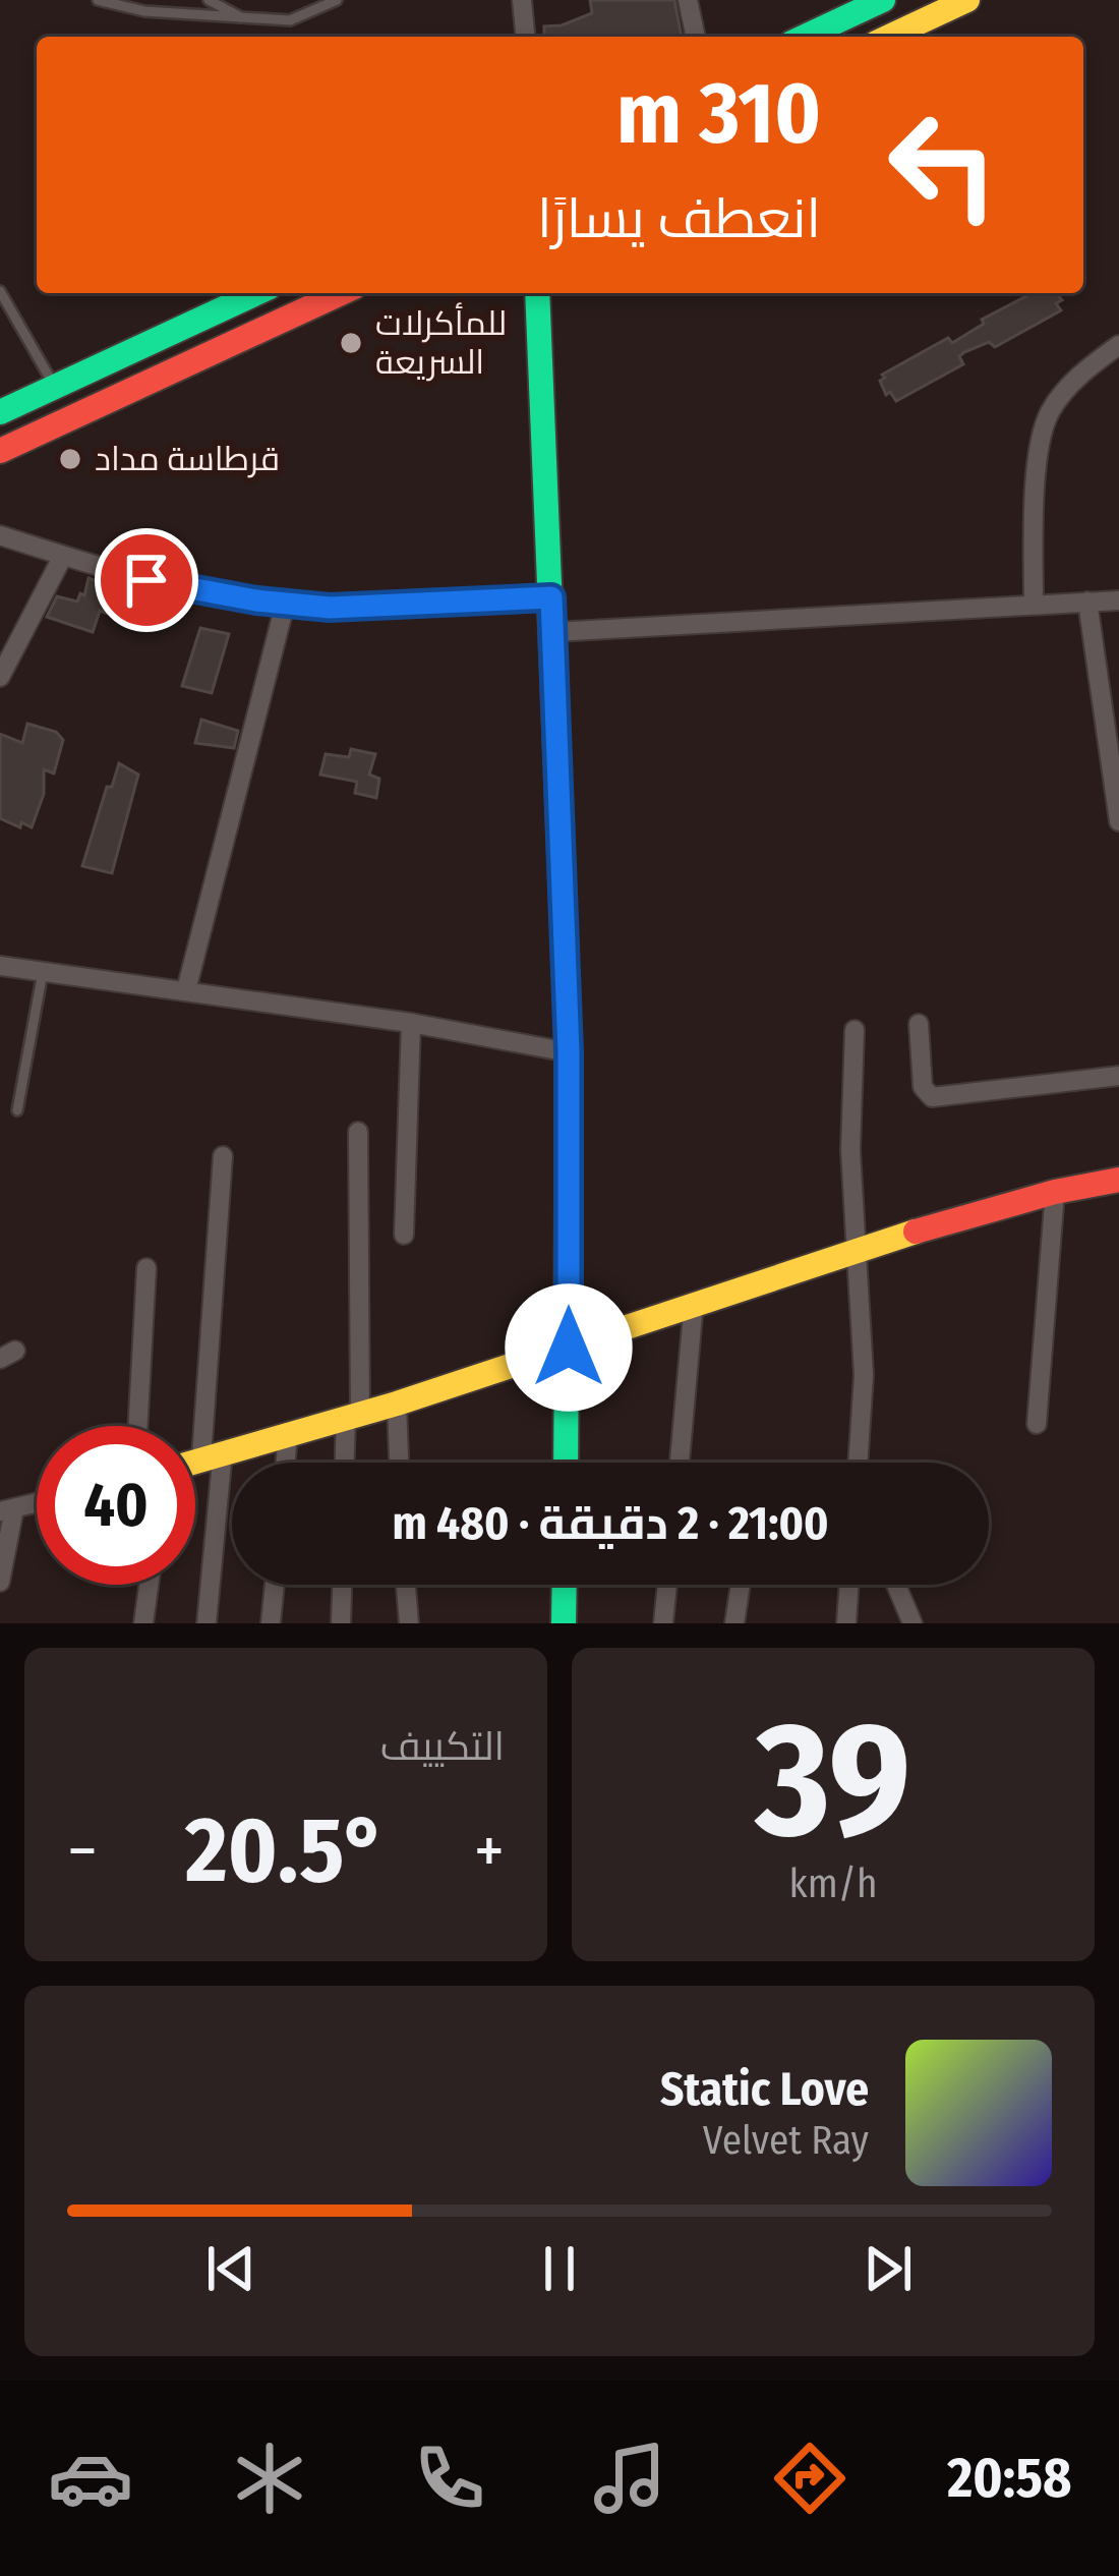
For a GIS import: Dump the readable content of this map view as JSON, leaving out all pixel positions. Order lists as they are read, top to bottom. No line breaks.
{"places":["للمأكرلات السريعة","قرطاسة مداد"],"page":{"turn":["310 m","انعطف يسارًا"],"limit":"40","trip":"21:00 · 2 دقيقة · 480 m","tile":[["39","km/h"],"التكييف"],"heat":["−","20.5°","+"],"song":["Static Love","Velvet Ray"],"tabs":"20:58"}}
